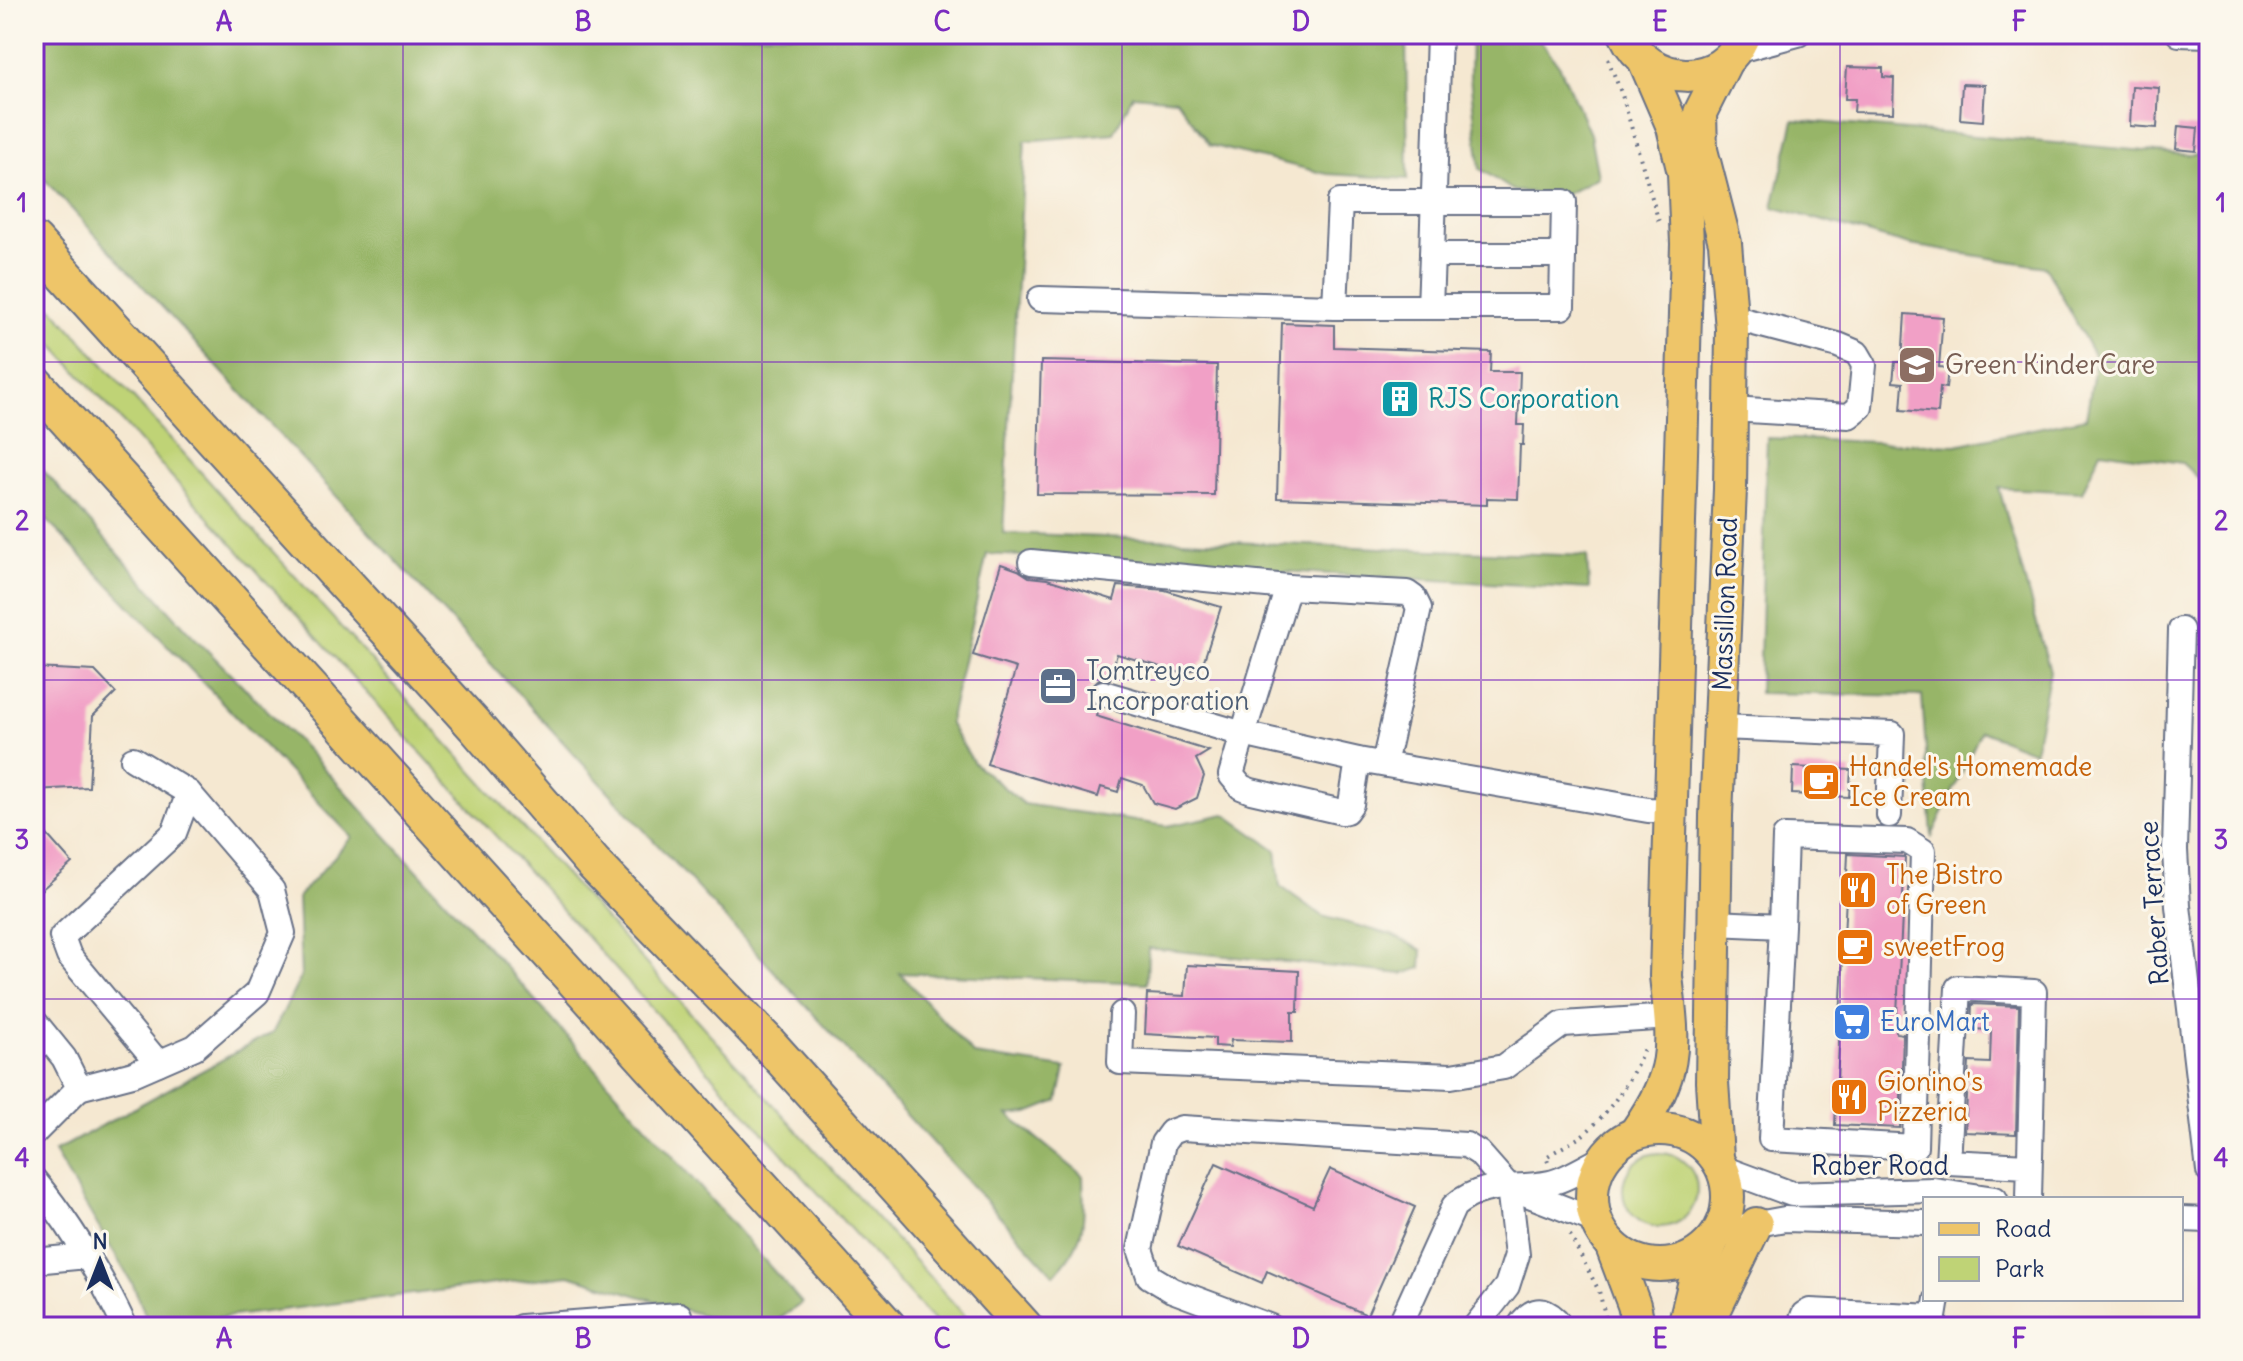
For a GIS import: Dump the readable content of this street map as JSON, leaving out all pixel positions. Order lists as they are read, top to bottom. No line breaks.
{"streets":{"main road":["Massillon Road"],"street":["Raber Terrace","Raber Road"]},"crossings":[["Massillon Road","Raber Road"]],"places":{"school or university":["Green KinderCare"],"building":["RJS Corporation"],"office":["Tomtreyco Incorporation"],"cafe":["Handel's Homemade Ice Cream","sweetFrog"],"restaurant":["The Bistro of Green","Gionino's Pizzeria"],"supermarket":["EuroMart"]},"legend":["Road","Park"],"north":"top","grid":{"columns":["A","B","C","D","E","F"],"rows":["1","2","3","4"]}}
